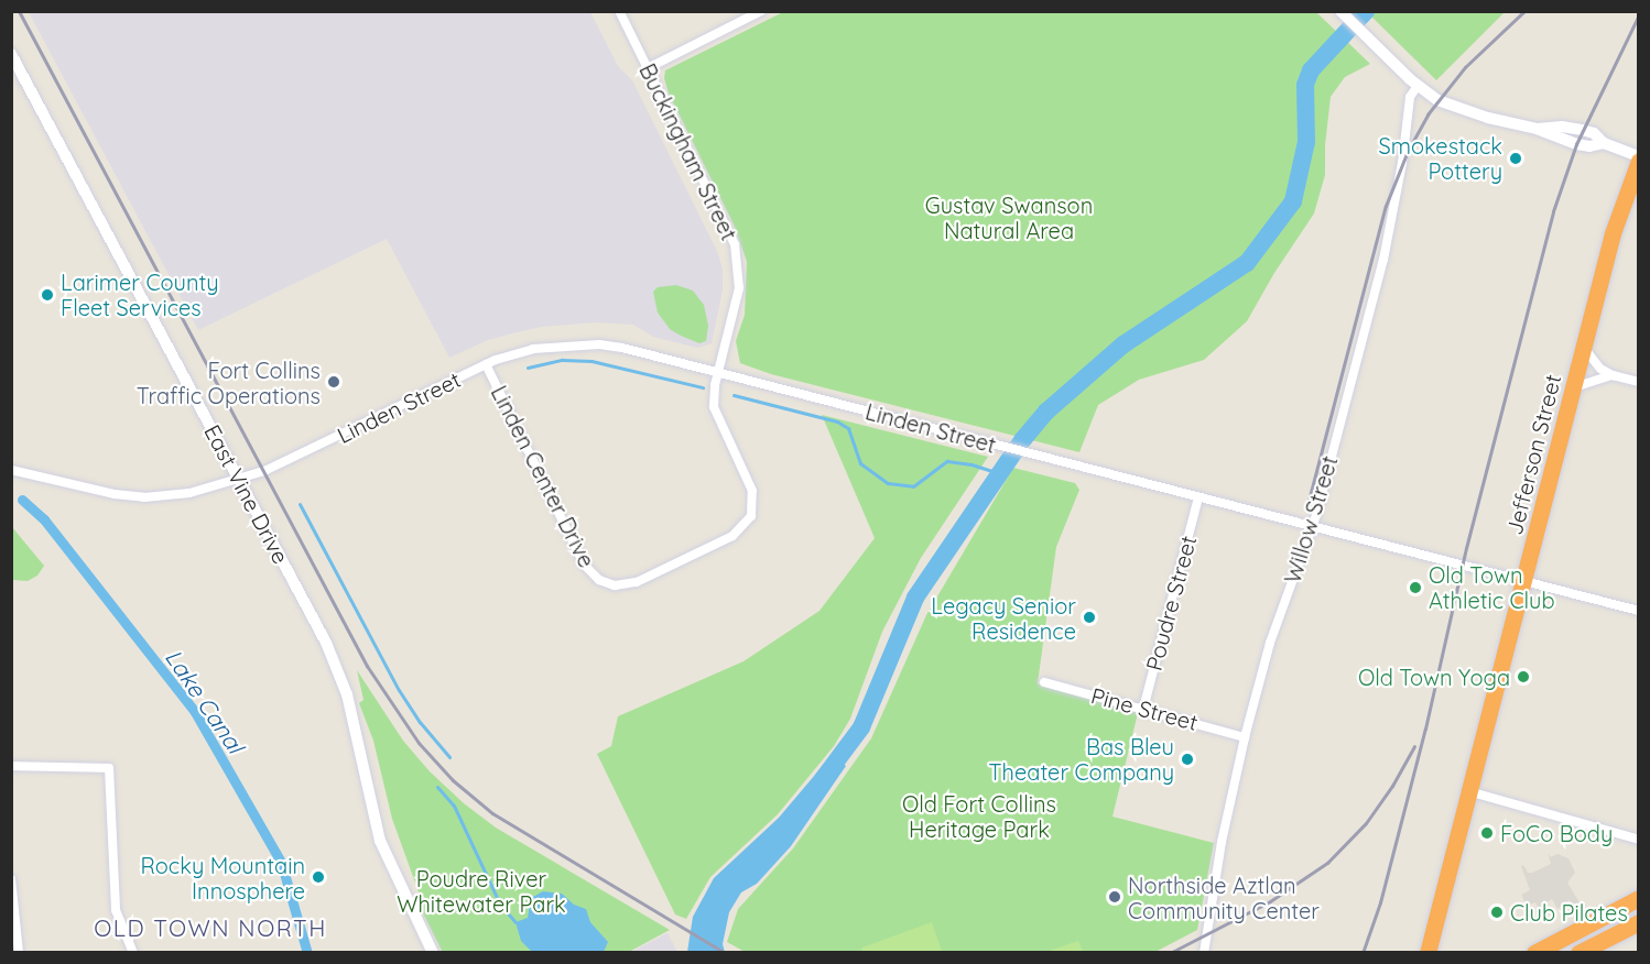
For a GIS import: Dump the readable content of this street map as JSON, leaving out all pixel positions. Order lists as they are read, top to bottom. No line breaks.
{"streets":{"highway":["Jefferson Street"],"main road":["East Vine Drive"],"street":["Buckingham Street","Linden Street","Linden Center Drive","Willow Street","Poudre Street","Pine Street"]},"crossings":[["Buckingham Street","Linden Street"],["Buckingham Street","Linden Center Drive"],["Linden Street","Jefferson Street"],["Linden Street","Linden Center Drive"],["Linden Street","East Vine Drive"],["Linden Street","Willow Street"],["Linden Street","Poudre Street"],["Willow Street","Pine Street"],["Poudre Street","Pine Street"]],"districts":["OLD TOWN NORTH"],"water":["Lake Canal"],"parks":["Gustav Swanson Natural Area","Old Fort Collins Heritage Park","Poudre River Whitewater Park"],"places":["Smokestack Pottery","Larimer County Fleet Services","Fort Collins Traffic Operations","Old Town Athletic Club","Legacy Senior Residence","Old Town Yoga","Bas Bleu Theater Company","FoCo Body","Rocky Mountain Innosphere","Northside Aztlan Community Center","Club Pilates"]}
